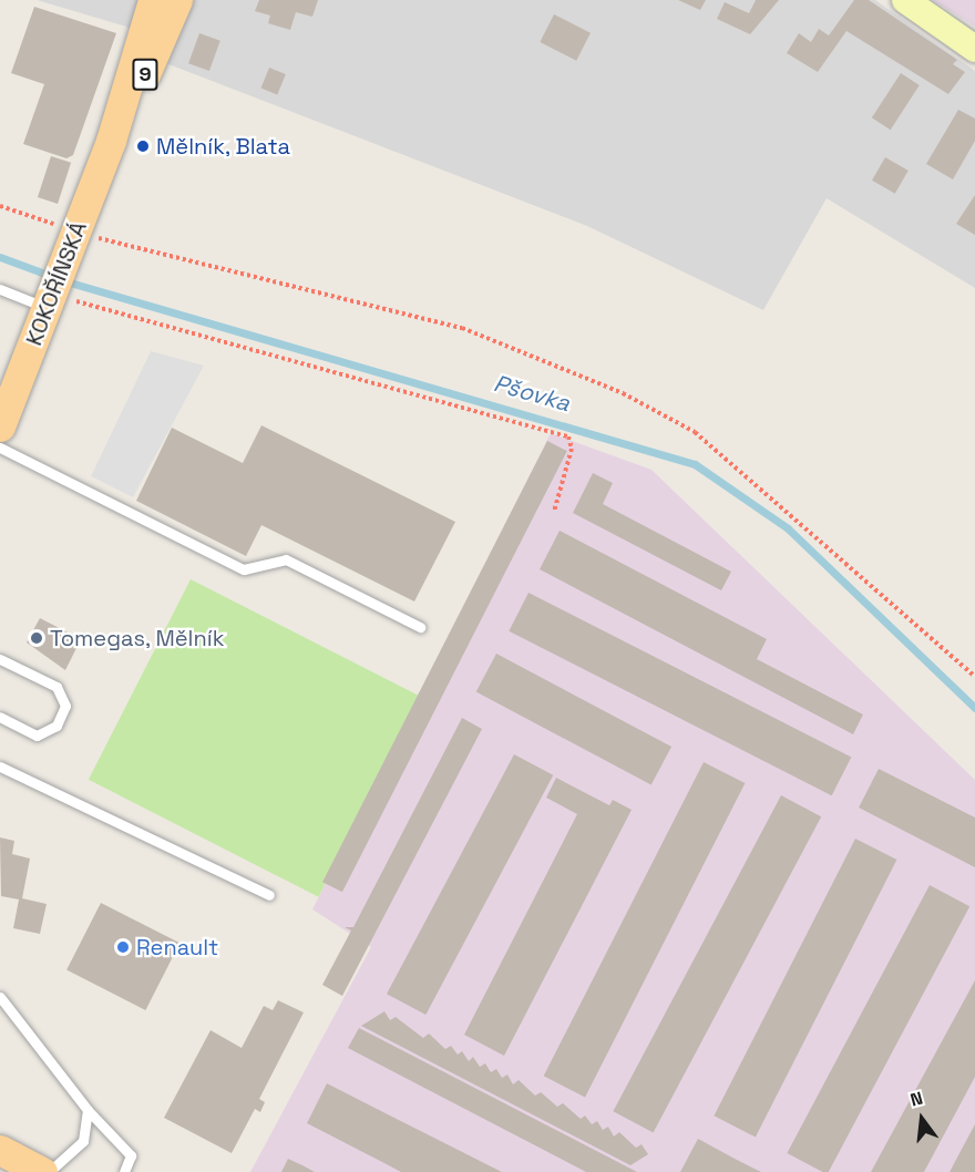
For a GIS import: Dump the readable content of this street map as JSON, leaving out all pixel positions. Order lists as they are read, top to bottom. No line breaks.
{"streets":{"main road":["9","KOKOŘÍNSKÁ"]},"water":["Pšovka"],"places":["Mělník, Blata","Tomegas, Mělník","Renault"],"north":"top"}
